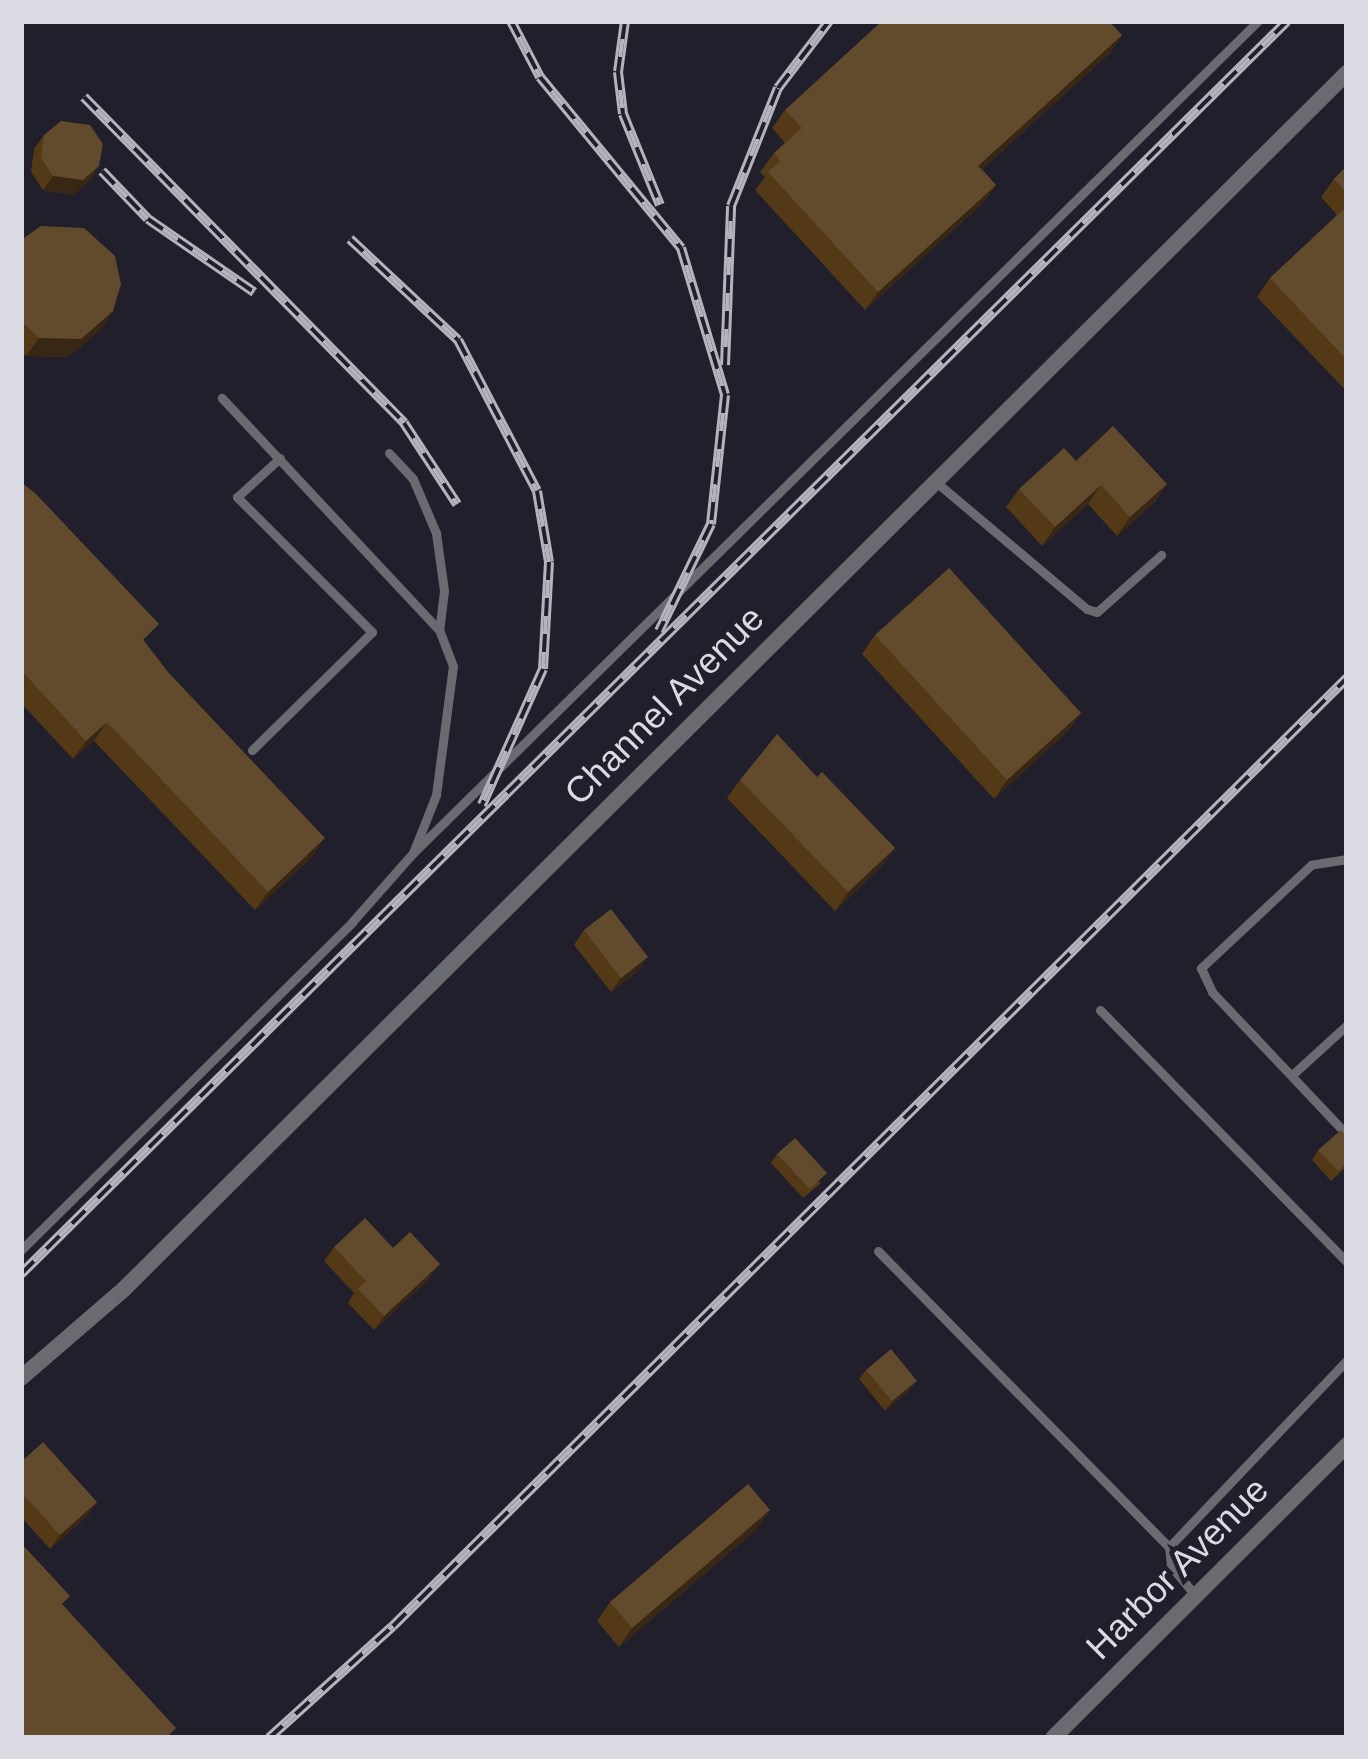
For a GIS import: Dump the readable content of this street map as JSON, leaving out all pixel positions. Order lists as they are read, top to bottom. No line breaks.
{"streets":{"street":["Channel Avenue","Harbor Avenue"]}}
